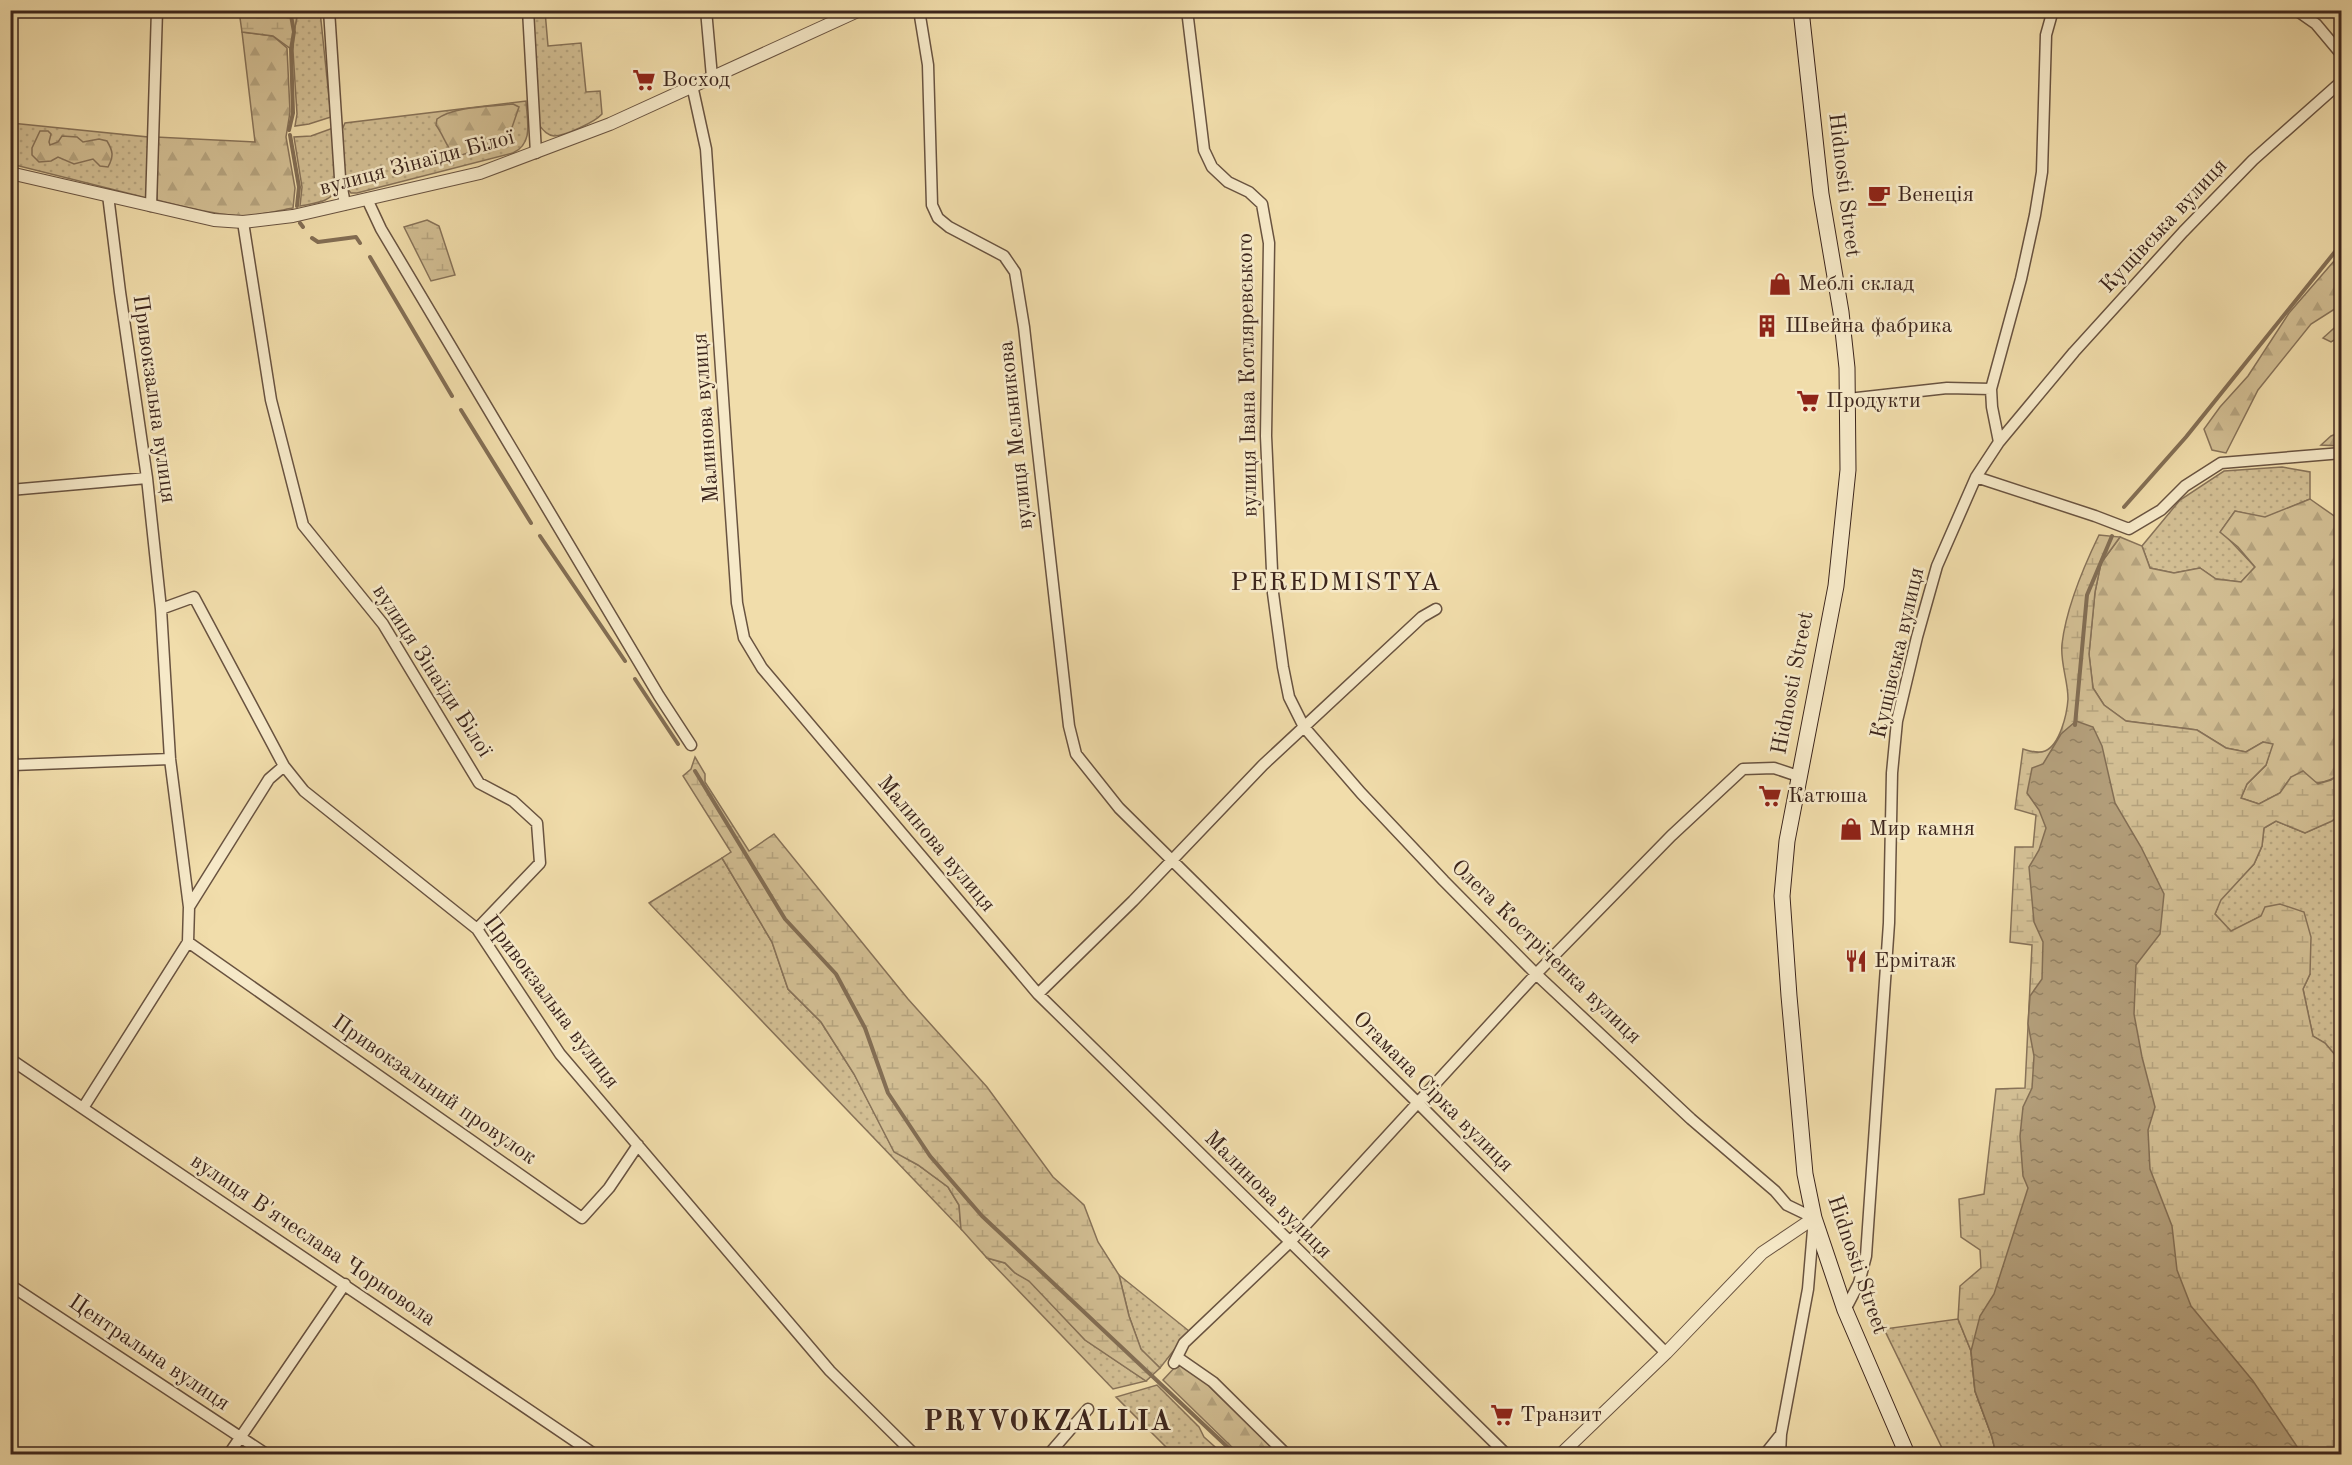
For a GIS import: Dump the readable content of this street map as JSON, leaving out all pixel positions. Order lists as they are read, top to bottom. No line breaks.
{"streets":{"main road":["Hidnosti Street"],"street":["вулиця Зінаїди Білої","Кущівська вулиця","вулиця Івана Котляревського","Привокзальна вулиця","Малинова вулиця","вулиця Мельникова","Олега Костріченка вулиця","Привокзальний провулок","Отамана Сірка вулиця","вулиця В'ячеслава Чорновола","Центральна вулиця"]},"crossings":[["вулиця Зінаїди Білої","Привокзальна вулиця"],["вулиця Зінаїди Білої","Малинова вулиця"],["Hidnosti Street","Кущівська вулиця"],["Hidnosti Street","Олега Костріченка вулиця"],["вулиця Івана Котляревського","Олега Костріченка вулиця"],["Привокзальна вулиця","Привокзальний провулок"],["вулиця Мельникова","Отамана Сірка вулиця"]],"districts":["PEREDMISTYA","PRYVOKZALLIA"],"places":{"supermarket":["Восход","Продукти","Катюша","Транзит"],"cafe":["Венеція"],"shop":["Меблі склад","Мир камня"],"building":["Швейна фабрика"],"restaurant":["Ермітаж"]}}
